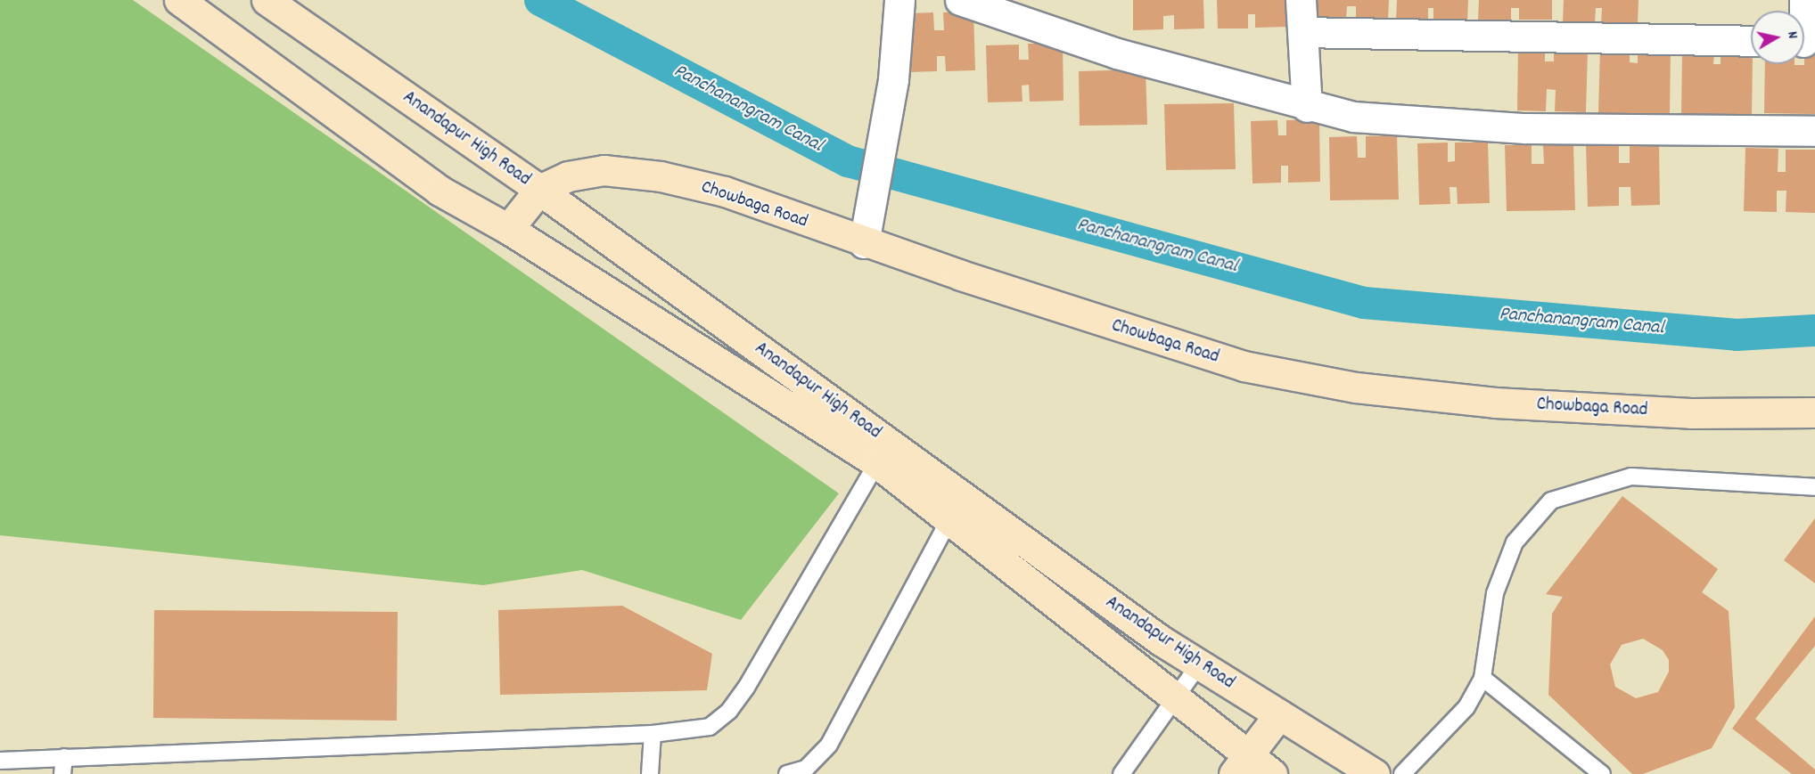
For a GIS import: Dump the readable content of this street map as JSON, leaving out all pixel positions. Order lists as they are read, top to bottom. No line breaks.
{"streets":{"main road":["Anandapur High Road","Chowbaga Road"]},"crossings":[["Anandapur High Road","Chowbaga Road"]],"water":["Panchanangram Canal"],"north":"right"}
